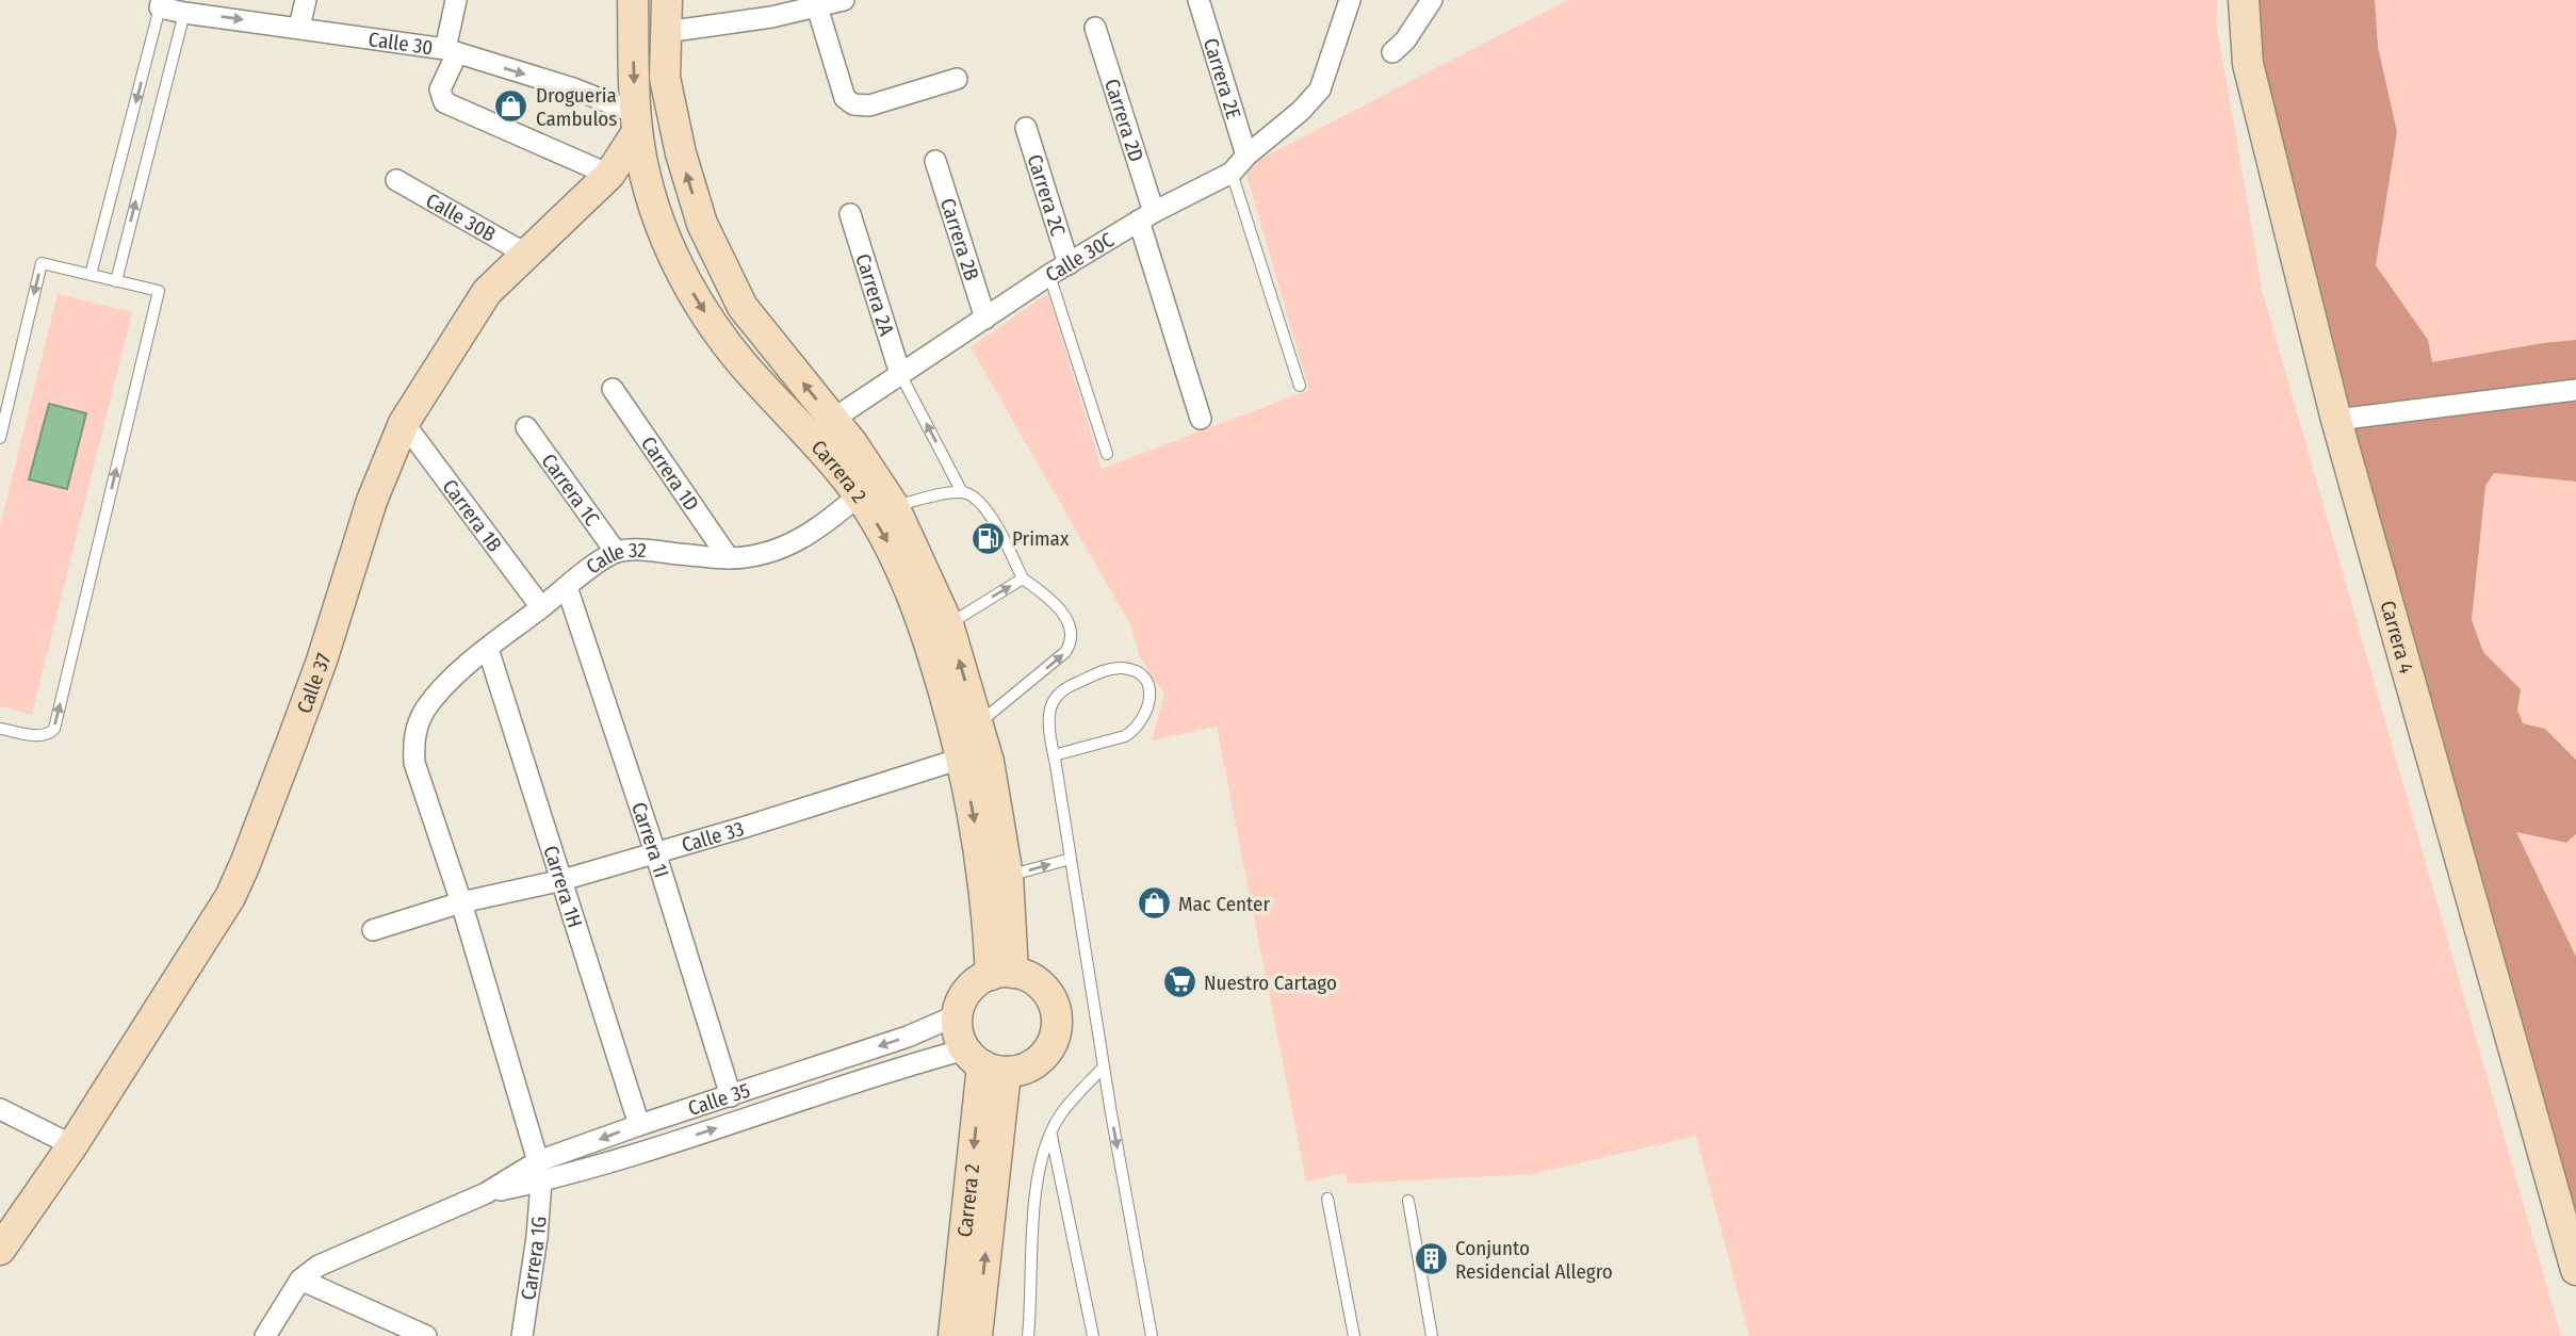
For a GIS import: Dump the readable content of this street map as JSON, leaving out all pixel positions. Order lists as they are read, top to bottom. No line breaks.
{"streets":{"main road":["Carrera 2","Carrera 4","Calle 37"],"street":["Calle 30","Carrera 2E","Carrera 2D","Carrera 2C","Calle 30B","Carrera 2B","Calle 30C","Carrera 2A","Carrera 1D","Carrera 1C","Carrera 1B","Calle 32","Calle 33","Carrera 1I","Carrera 1H","Calle 35","Carrera 1G"]},"crossings":[["Calle 30","Carrera 2"],["Calle 30","Calle 37"],["Carrera 2E","Calle 30C"],["Carrera 2D","Calle 30C"],["Carrera 2C","Calle 30C"],["Calle 30B","Calle 37"],["Carrera 2B","Calle 30C"],["Calle 30C","Carrera 2A"],["Calle 30C","Carrera 2"],["Carrera 2","Calle 32"],["Carrera 2","Calle 37"],["Carrera 2","Calle 33"],["Carrera 2","Calle 35"],["Carrera 1D","Calle 32"],["Carrera 1C","Calle 32"],["Carrera 1B","Calle 32"],["Carrera 1B","Calle 37"],["Calle 32","Calle 33"],["Calle 32","Carrera 1I"],["Calle 32","Carrera 1H"],["Calle 33","Carrera 1I"],["Calle 33","Carrera 1H"],["Carrera 1I","Calle 35"],["Carrera 1H","Calle 35"],["Calle 35","Carrera 1G"]],"one_way":["Calle 30"],"places":{"shop":["Drogueria Cambulos","Mac Center"],"fuel station":["Primax"],"supermarket":["Nuestro Cartago"],"building":["Conjunto Residencial Allegro"]}}
